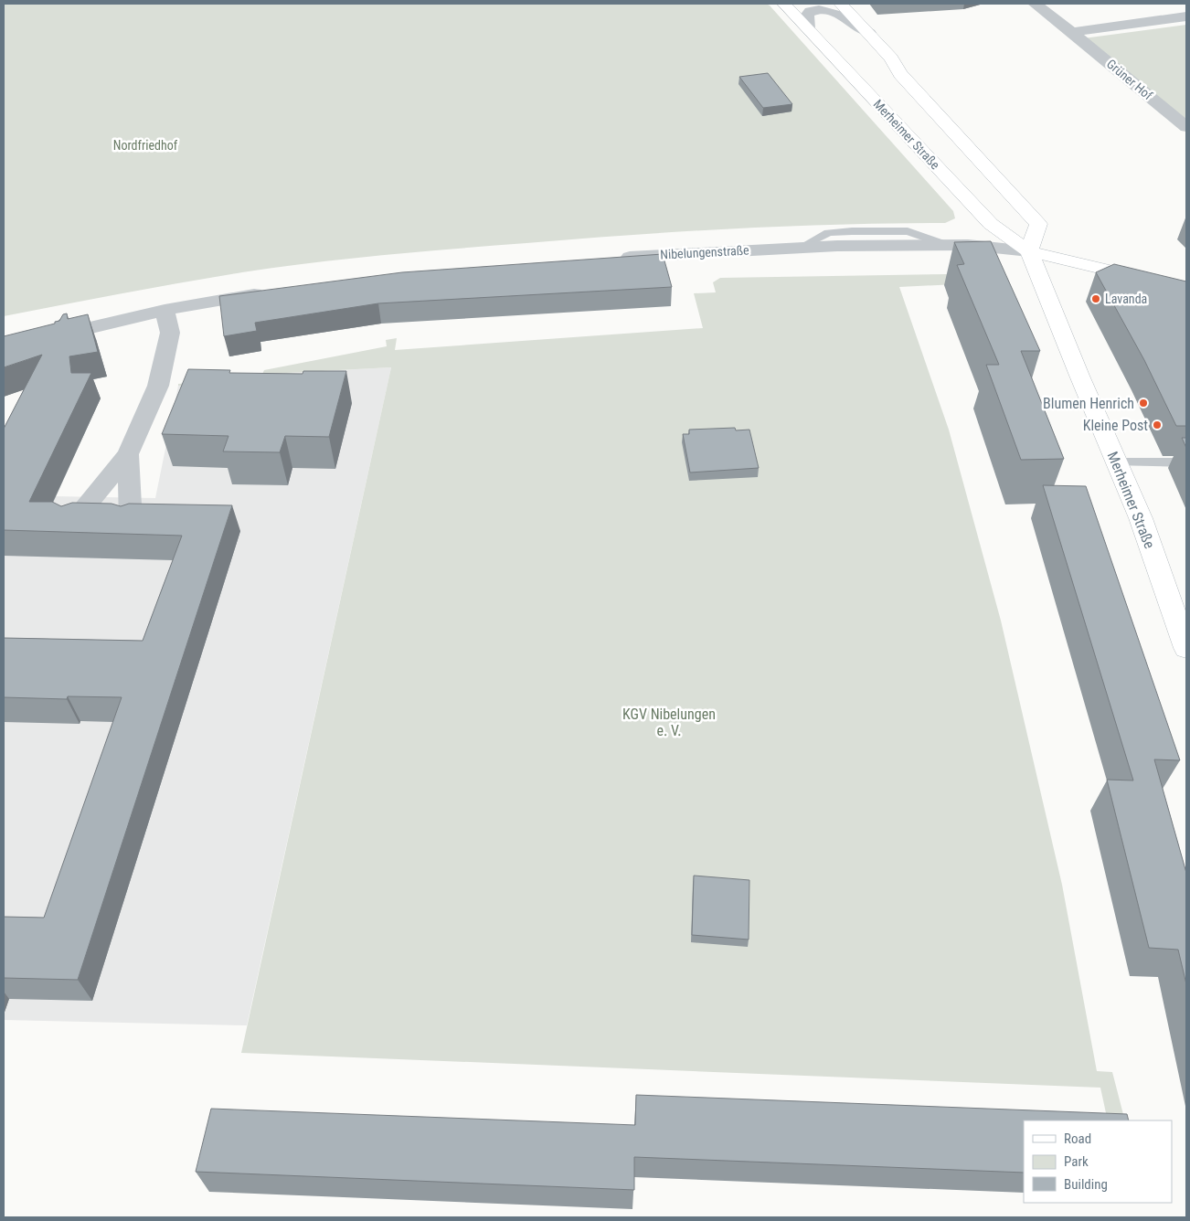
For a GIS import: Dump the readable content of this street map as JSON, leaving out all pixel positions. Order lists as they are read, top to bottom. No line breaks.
{"streets":{"street":["Grüner Hof","Merheimer Straße","Nibelungenstraße"]},"crossings":[["Merheimer Straße","Nibelungenstraße"]],"parks":["Nordfriedhof","KGV Nibelungen e. V."],"places":["Lavanda","Blumen Henrich","Kleine Post"],"legend":["Road","Park","Building"]}
